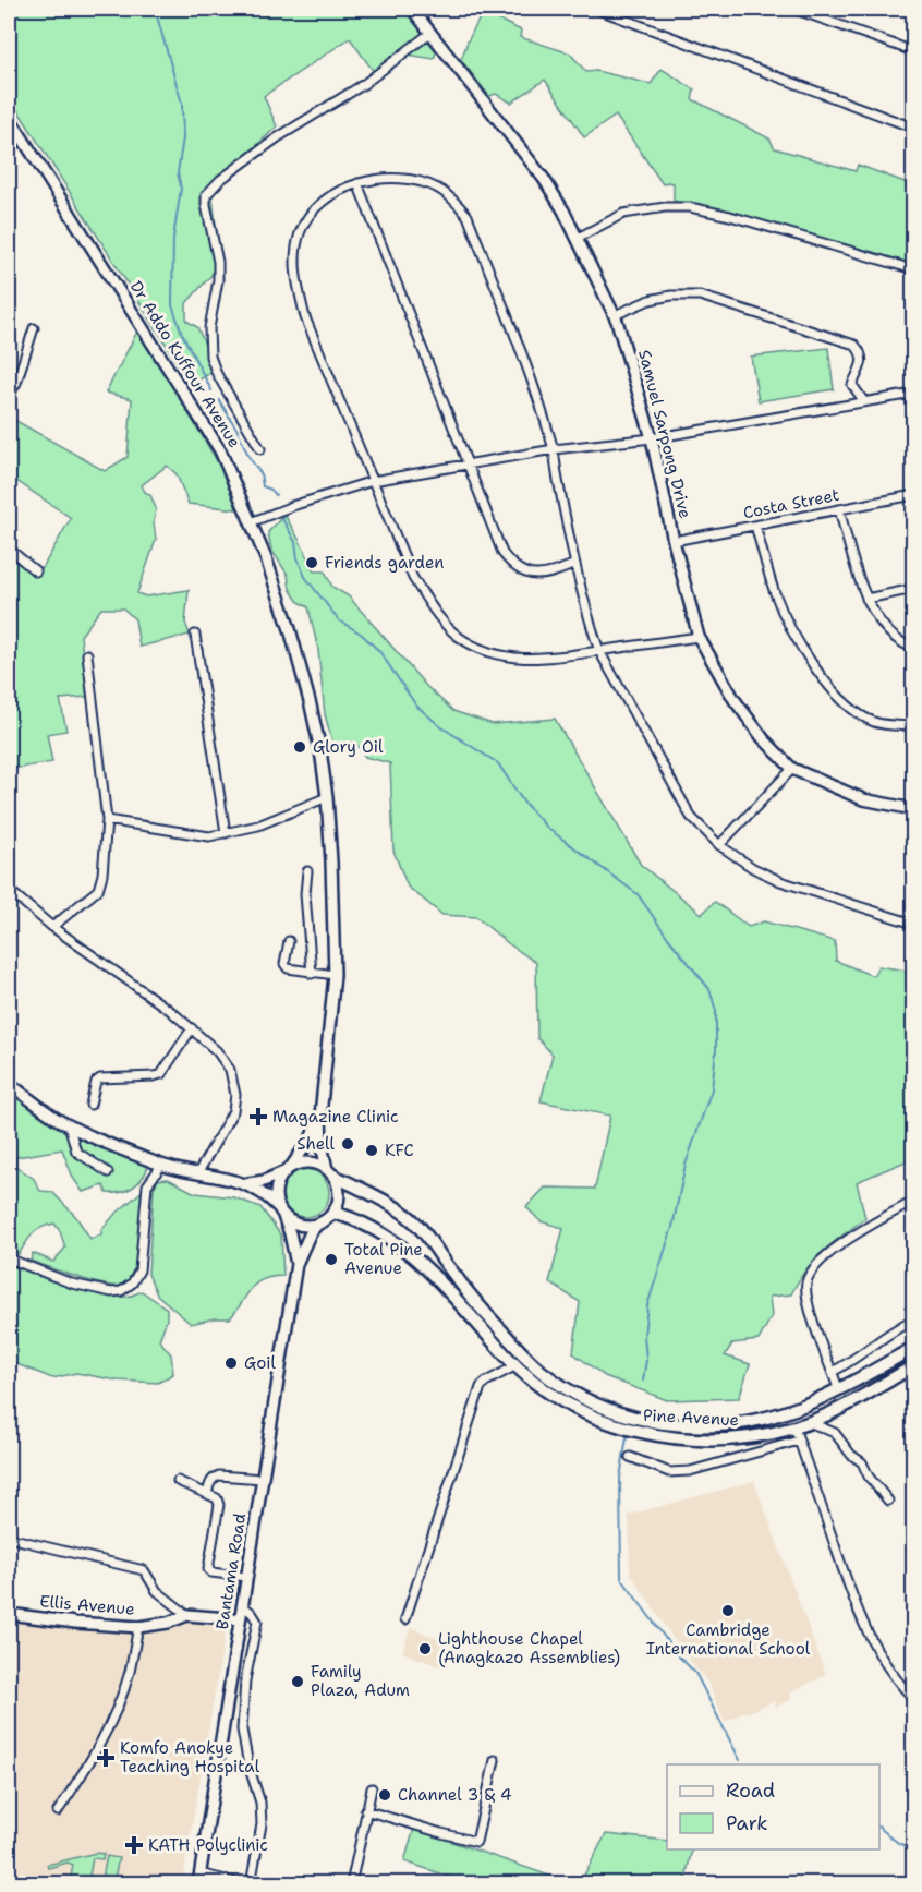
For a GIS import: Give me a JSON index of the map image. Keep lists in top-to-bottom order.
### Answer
{
  "streets": {
    "main road": [
      "Dr Addo Kuffour Avenue",
      "Samuel Sarpong Drive",
      "Pine Avenue",
      "Bantama Road",
      "Ellis Avenue"
    ],
    "street": ["Costa Street"]
  },
  "crossings": [
    ["Samuel Sarpong Drive", "Costa Street"],
    ["Bantama Road", "Ellis Avenue"]
  ],
  "places": {
    "other": [
      "Friends garden",
      "Glory Oil",
      "Shell",
      "KFC",
      "Total Pine Avenue",
      "Goil",
      "Cambridge International School",
      "Lighthouse Chapel (Anagkazo Assemblies)",
      "Family Plaza, Adum",
      "Channel 3 & 4"
    ],
    "health": ["Magazine Clinic", "Komfo Anokye Teaching Hospital", "KATH Polyclinic"]
  },
  "legend": ["Road", "Park"]
}
